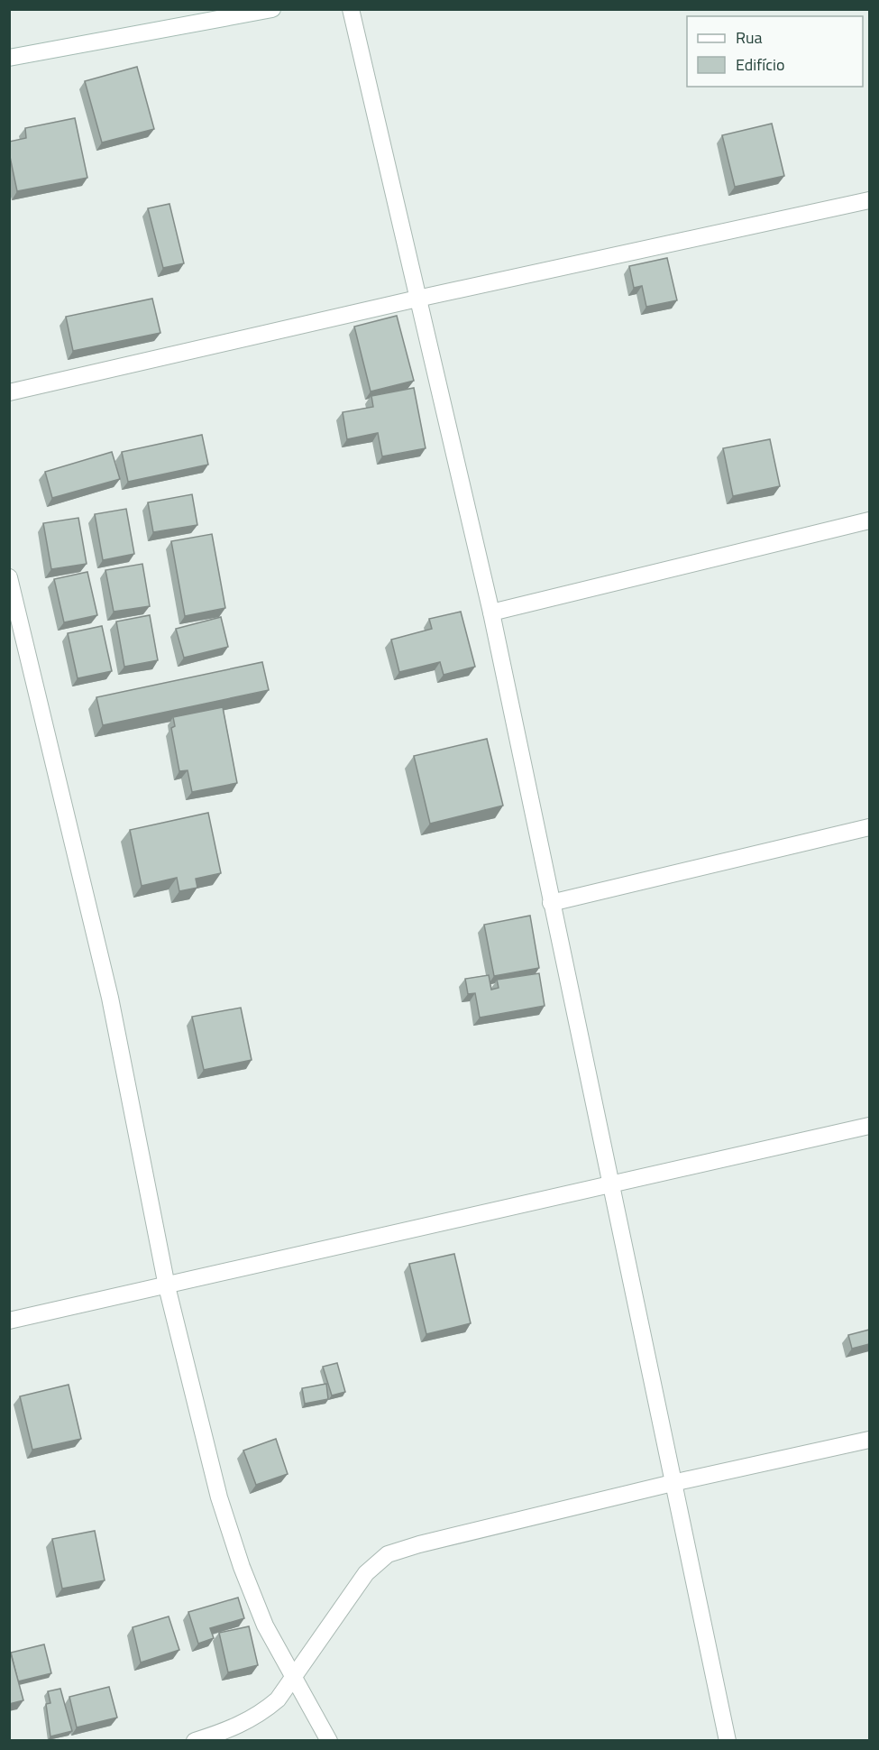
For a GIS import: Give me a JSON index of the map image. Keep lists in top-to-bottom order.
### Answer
{
  "legend": ["Rua", "Edifício"]
}
